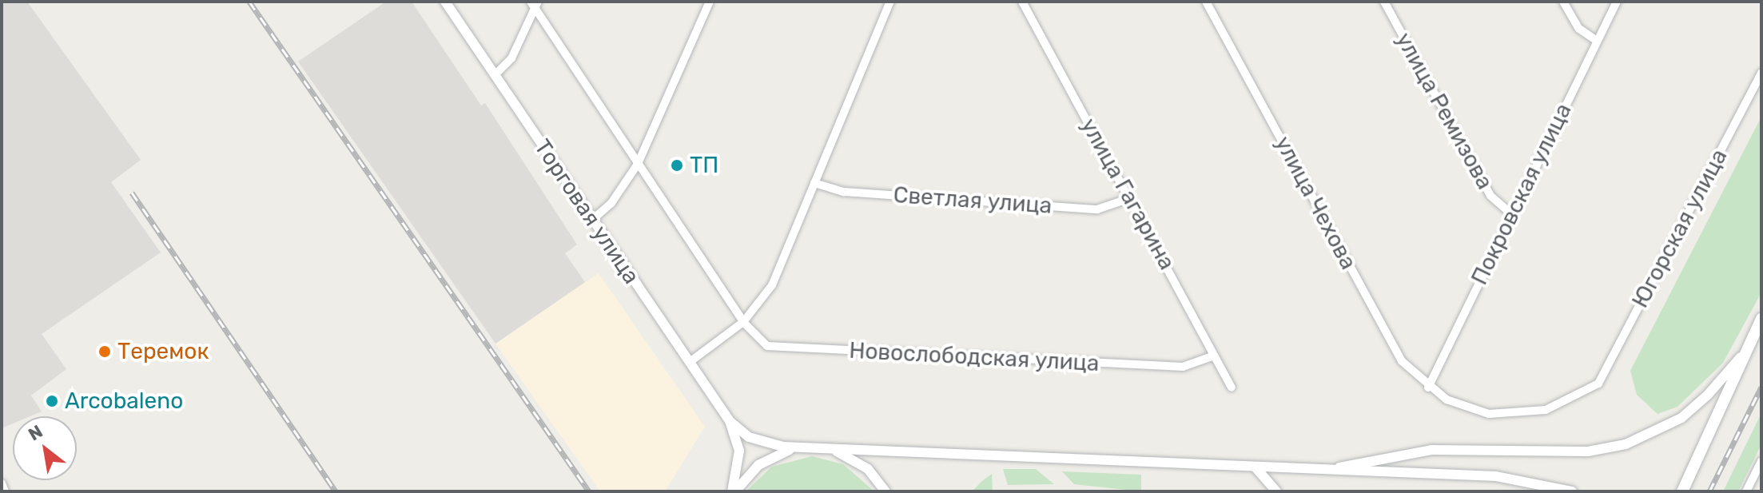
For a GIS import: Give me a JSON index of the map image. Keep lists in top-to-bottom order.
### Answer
{
  "streets": {
    "street": [
      "улица Ремизова",
      "улица Гагарина",
      "Покровская улица",
      "Светлая улица",
      "улица Чехова",
      "Торговая улица",
      "Югорская улица",
      "Новослободская улица"
    ]
  },
  "crossings": [
    ["улица Ремизова", "Покровская улица"],
    ["улица Гагарина", "Светлая улица"],
    ["улица Гагарина", "Новослободская улица"],
    ["Покровская улица", "улица Чехова"],
    ["улица Чехова", "Югорская улица"]
  ],
  "places": ["ТП", "Теремок", "Arcobaleno"],
  "north": "top left"
}
